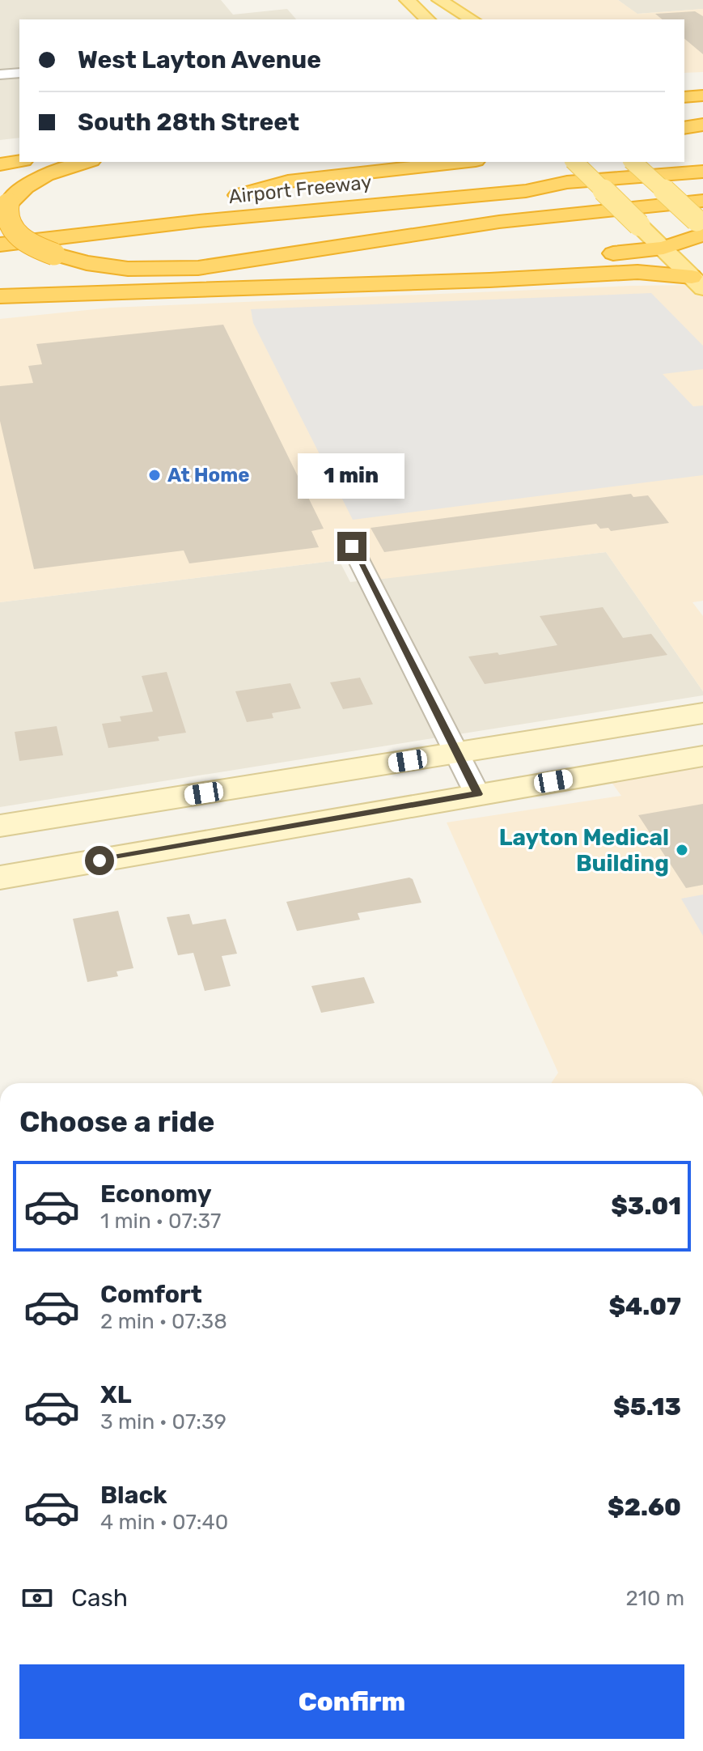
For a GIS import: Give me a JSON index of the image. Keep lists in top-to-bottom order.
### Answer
{
  "streets": {
    "highway": ["Airport Freeway"]
  },
  "places": ["At Home", "Layton Medical Building"],
  "page": {
    "banner": ["West Layton Avenue", "South 28th Street"],
    "bubble": "1 min",
    "heading": "Choose a ride",
    "list": [
      {
        "name": "Economy",
        "note": "1 min · 07:37",
        "value": "$3.01"
      },
      {
        "name": "Comfort",
        "note": "2 min · 07:38",
        "value": "$4.07"
      },
      {
        "name": "XL",
        "note": "3 min · 07:39",
        "value": "$5.13"
      },
      {
        "name": "Black",
        "note": "4 min · 07:40",
        "value": "$2.60"
      }
    ],
    "pay": ["Cash", "210 m"],
    "buttons": "Confirm"
  }
}
